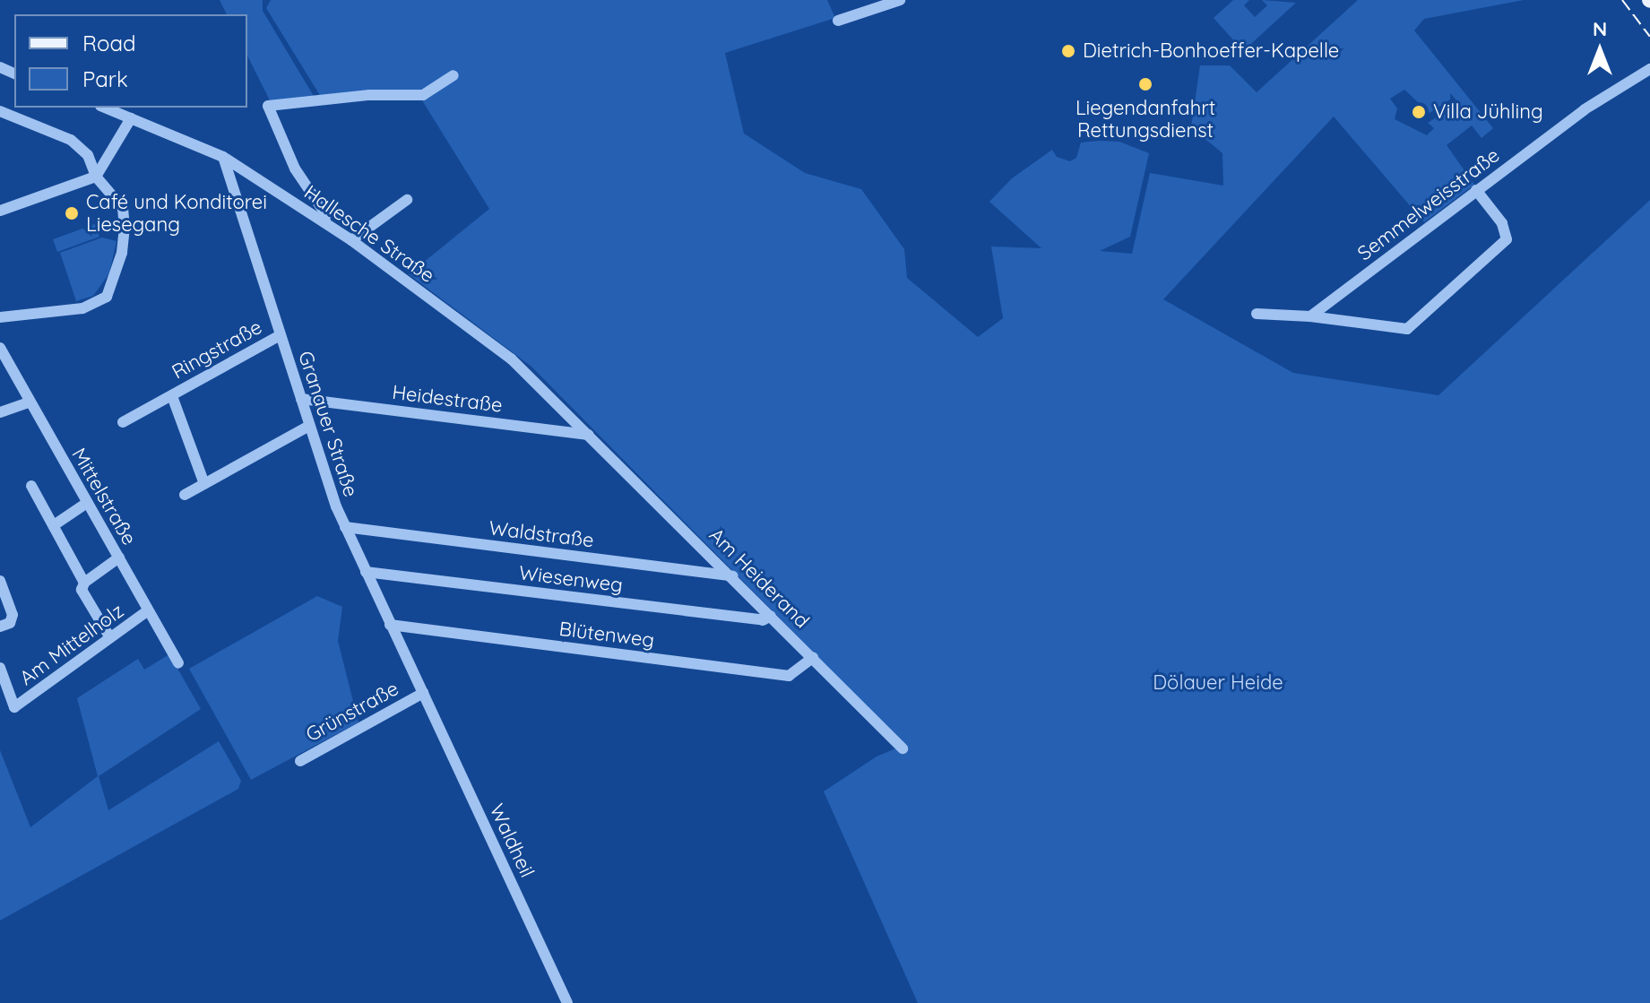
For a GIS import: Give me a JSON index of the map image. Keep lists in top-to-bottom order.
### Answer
{
  "streets": {
    "street": [
      "Semmelweisstraße",
      "Hallesche Straße",
      "Ringstraße",
      "Heidestraße",
      "Granauer Straße",
      "Mittelstraße",
      "Waldstraße",
      "Am Heiderand",
      "Wiesenweg",
      "Blütenweg",
      "Am Mittelholz",
      "Grünstraße",
      "Waldheil"
    ]
  },
  "crossings": [
    ["Hallesche Straße", "Heidestraße"],
    ["Hallesche Straße", "Granauer Straße"],
    ["Hallesche Straße", "Am Heiderand"],
    ["Ringstraße", "Granauer Straße"],
    ["Heidestraße", "Granauer Straße"],
    ["Heidestraße", "Am Heiderand"],
    ["Granauer Straße", "Waldstraße"],
    ["Granauer Straße", "Wiesenweg"],
    ["Granauer Straße", "Blütenweg"],
    ["Granauer Straße", "Grünstraße"],
    ["Granauer Straße", "Waldheil"],
    ["Mittelstraße", "Am Mittelholz"],
    ["Waldstraße", "Am Heiderand"],
    ["Am Heiderand", "Wiesenweg"],
    ["Am Heiderand", "Blütenweg"],
    ["Grünstraße", "Waldheil"]
  ],
  "parks": ["Dölauer Heide"],
  "places": [
    "Dietrich-Bonhoeffer-Kapelle",
    "Liegendanfahrt Rettungsdienst",
    "Villa Jühling",
    "Café und Konditorei Liesegang"
  ],
  "legend": ["Road", "Park"],
  "north": "top"
}
